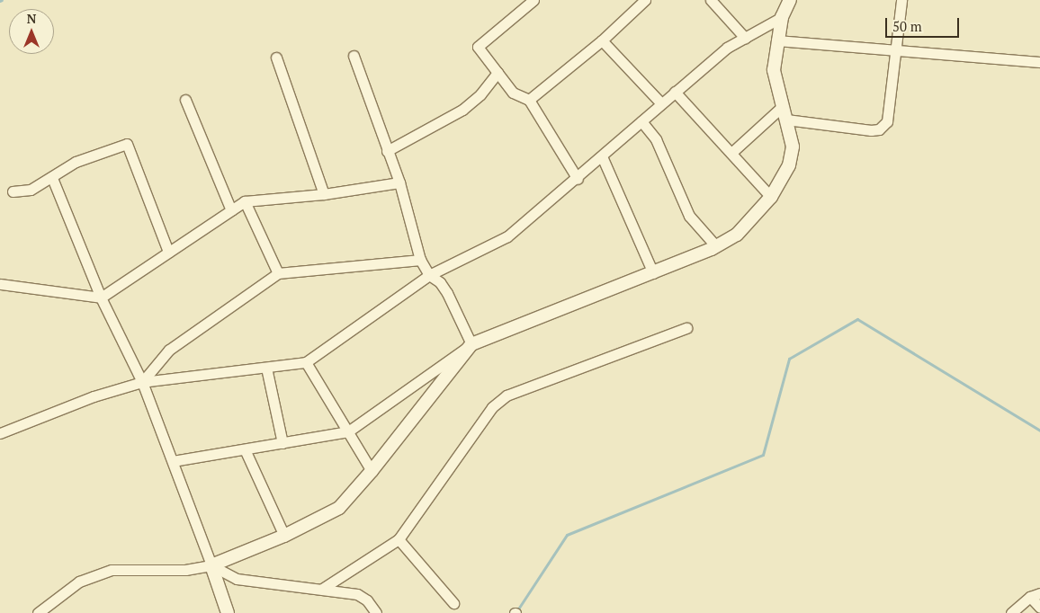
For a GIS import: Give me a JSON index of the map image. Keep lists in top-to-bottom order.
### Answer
{
  "scale_bar": "50 m",
  "north": "top"
}
